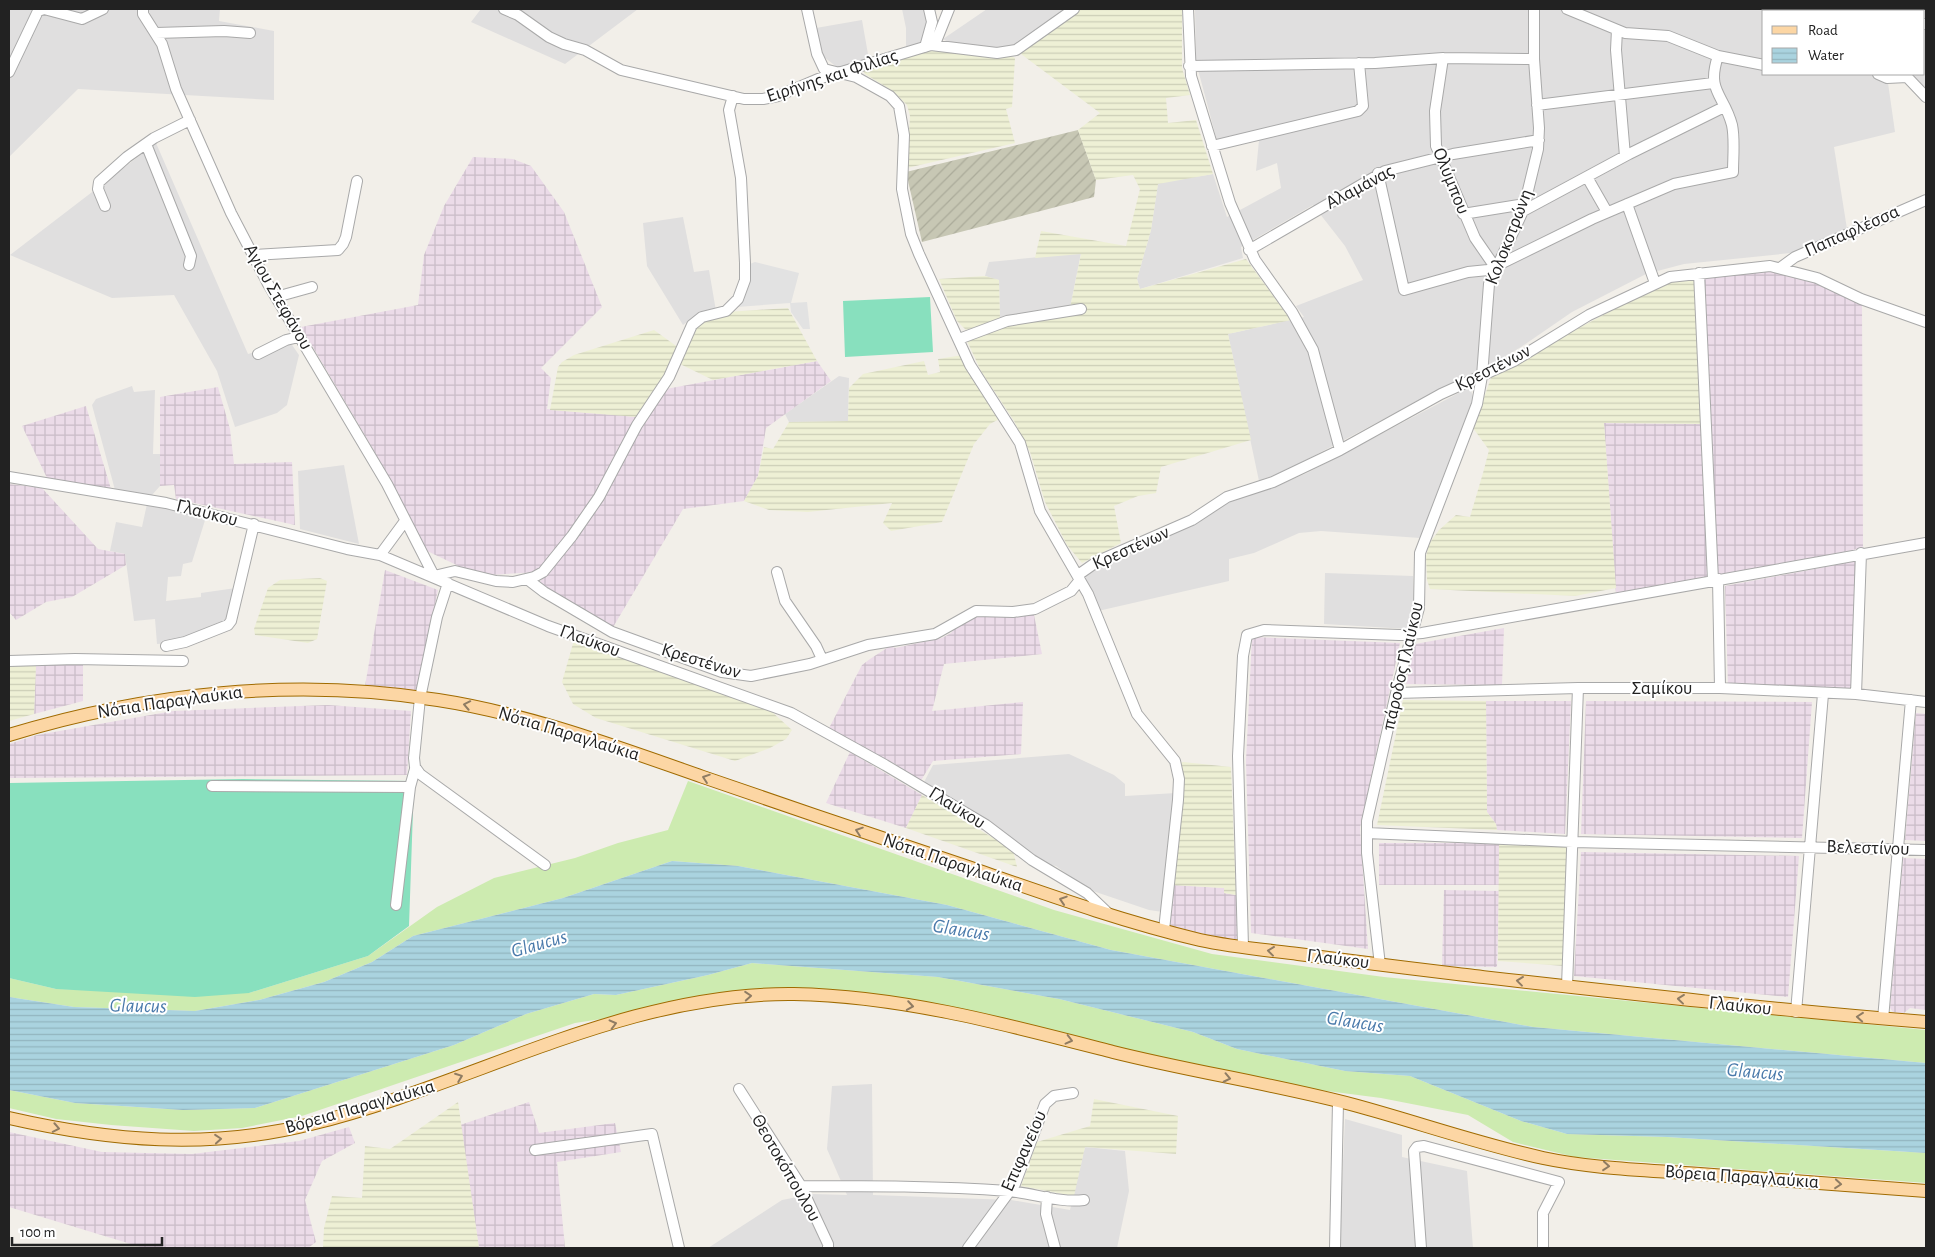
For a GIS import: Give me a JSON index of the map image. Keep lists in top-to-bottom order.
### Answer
{
  "streets": {
    "main road": ["Γλαύκου", "Νότια Παραγλαύκια", "Βόρεια Παραγλαύκια"],
    "street": [
      "Ειρήνης και Φιλίας",
      "Ολύμπου",
      "Αλαμάνας",
      "Παπαφλέσσα",
      "Κολοκοτρώνη",
      "Αγίου Στεφάνου",
      "Κρεστένων",
      "πάροδος Γλαύκου",
      "Σαμίκου",
      "Βελεστίνου",
      "Επιφανείου",
      "Θεοτοκόπουλου"
    ]
  },
  "crossings": [
    ["Ολύμπου", "Αλαμάνας"],
    ["Ολύμπου", "Κολοκοτρώνη"],
    ["Αλαμάνας", "Κολοκοτρώνη"],
    ["Παπαφλέσσα", "Κρεστένων"],
    ["Κολοκοτρώνη", "Κρεστένων"],
    ["Κολοκοτρώνη", "πάροδος Γλαύκου"],
    ["Αγίου Στεφάνου", "Γλαύκου"],
    ["Κρεστένων", "πάροδος Γλαύκου"],
    ["Γλαύκου", "πάροδος Γλαύκου"],
    ["Γλαύκου", "Νότια Παραγλαύκια"],
    ["πάροδος Γλαύκου", "Σαμίκου"],
    ["πάροδος Γλαύκου", "Βελεστίνου"]
  ],
  "one_way": ["Νότια Παραγλαύκια", "Βόρεια Παραγλαύκια"],
  "water": ["Glaucus"],
  "legend": ["Road", "Water"],
  "scale_bar": "100 m"
}
